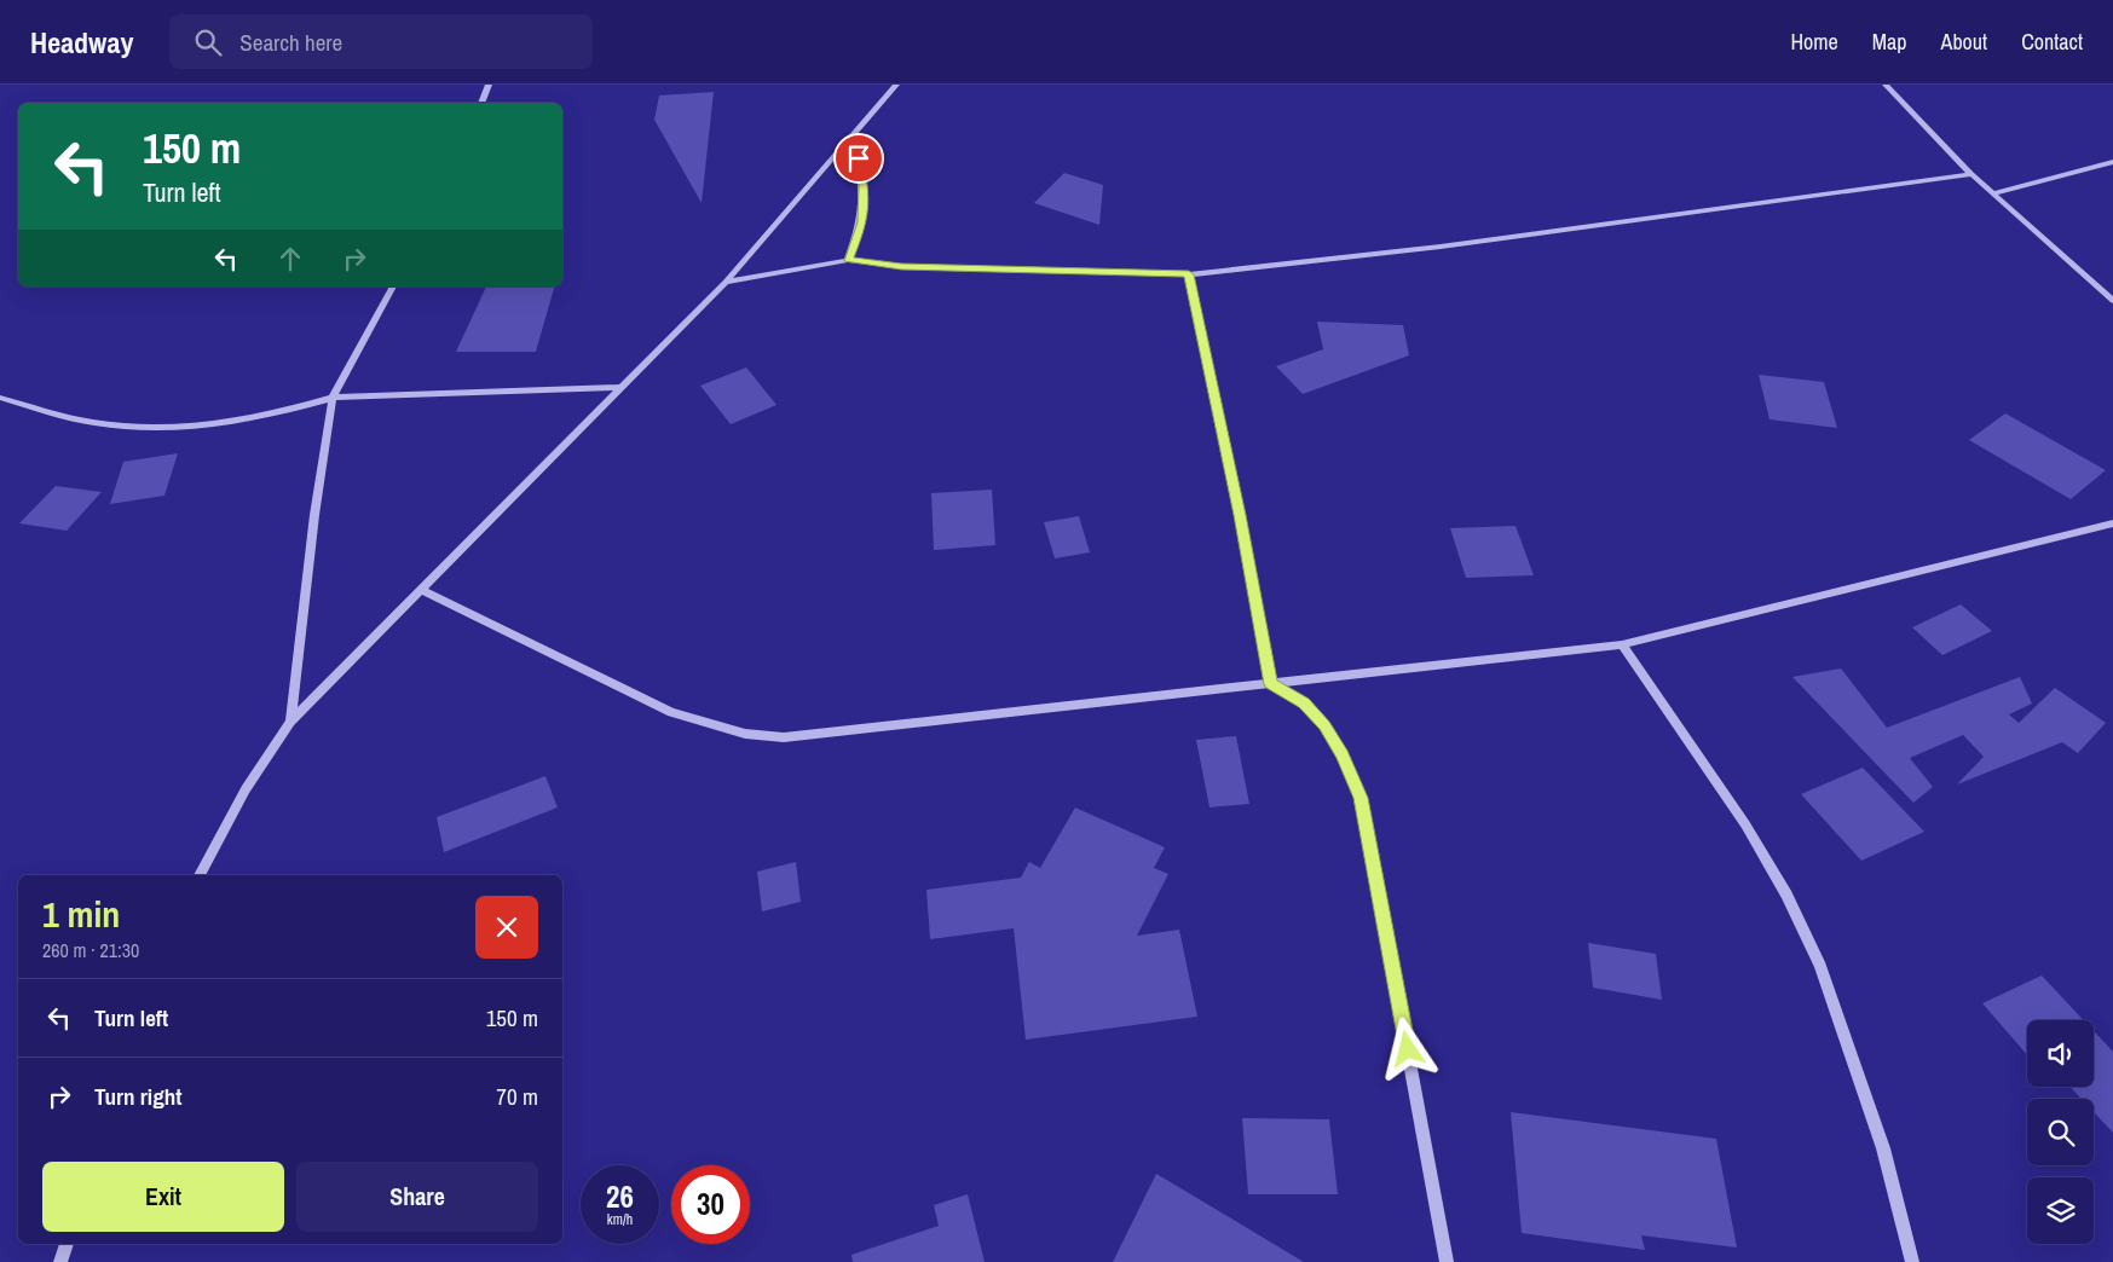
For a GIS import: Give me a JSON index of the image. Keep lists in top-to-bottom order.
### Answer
{
  "page": {
    "header": "Headway",
    "search": "Search here",
    "nav": [
      "Home",
      "Map",
      "About",
      "Contact"
    ],
    "turn": ["150 m", "Turn left"],
    "heading": ["1 min", "260 m · 21:30"],
    "list": [
      {
        "name": "Turn left",
        "value": "150 m"
      },
      {
        "name": "Turn right",
        "value": "70 m"
      }
    ],
    "buttons": ["Exit", "Share"],
    "speed": "26 km/h",
    "limit": "30"
  }
}
